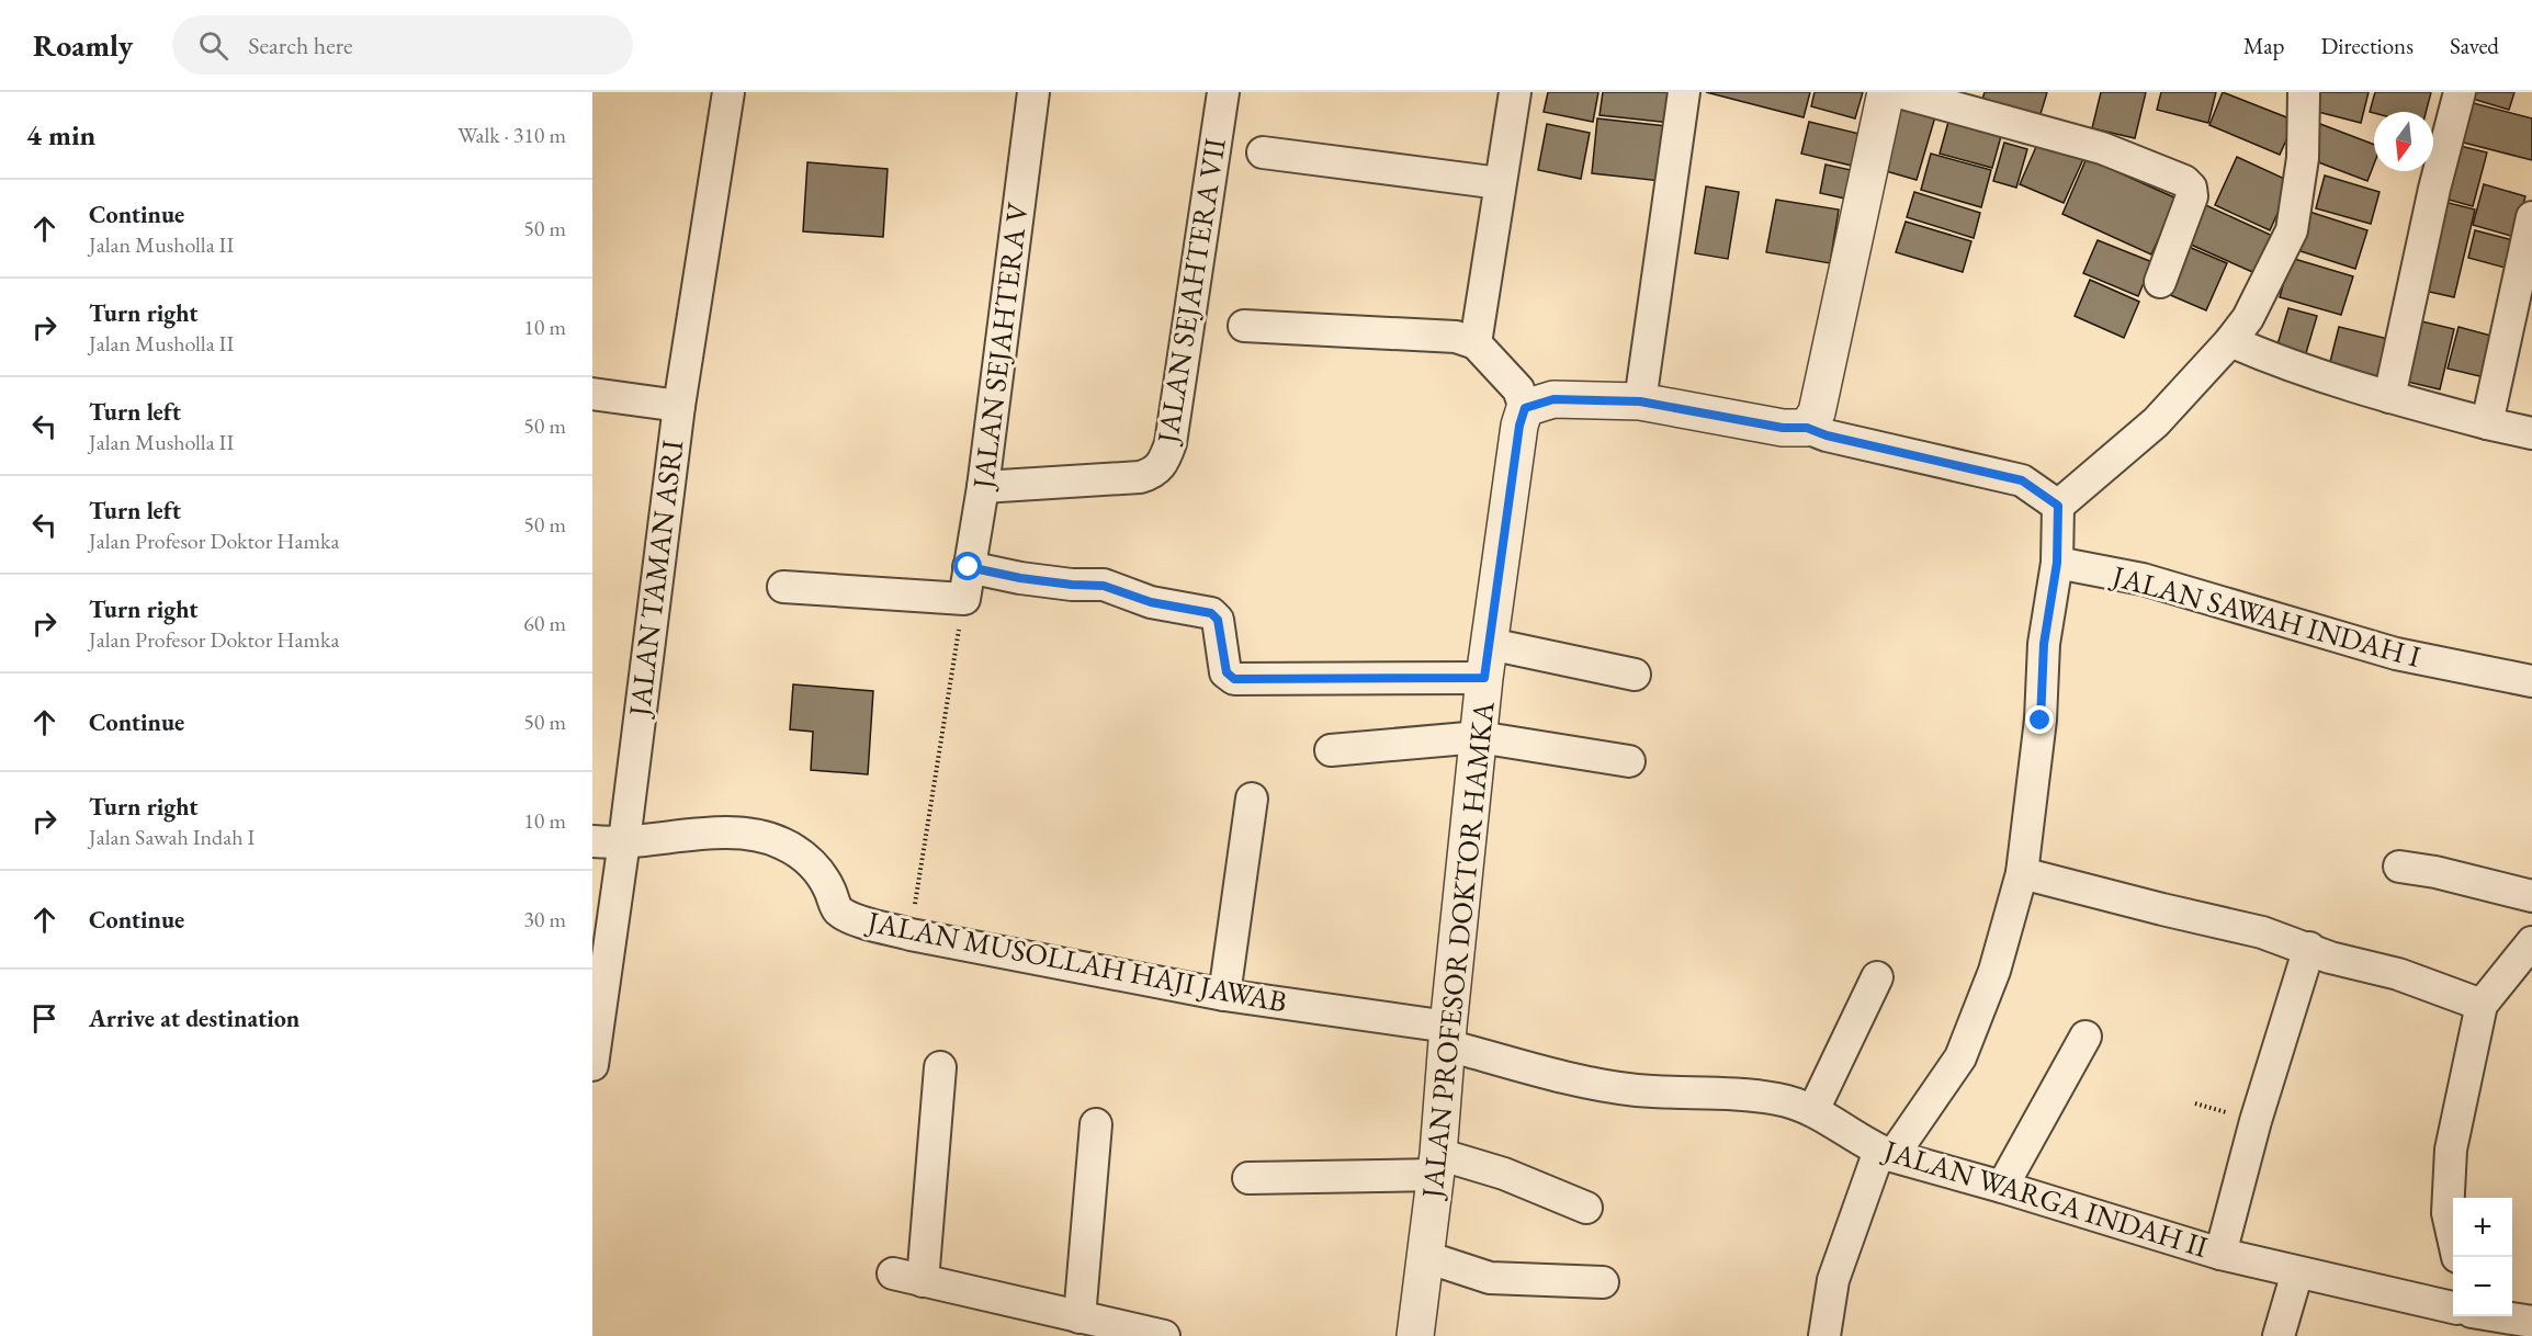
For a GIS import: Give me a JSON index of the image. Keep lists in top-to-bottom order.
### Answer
{
  "streets": {
    "street": [
      "JALAN SEJAHTERA VII",
      "JALAN SEJAHTERA V",
      "JALAN TAMAN ASRI",
      "JALAN SAWAH INDAH I",
      "JALAN PROFESOR DOKTOR HAMKA",
      "JALAN MUSOLLAH HAJI JAWAB",
      "JALAN WARGA INDAH II"
    ]
  },
  "crossings": [
    ["JALAN SEJAHTERA VII", "JALAN SEJAHTERA V"],
    ["JALAN TAMAN ASRI", "JALAN MUSOLLAH HAJI JAWAB"],
    ["JALAN PROFESOR DOKTOR HAMKA", "JALAN MUSOLLAH HAJI JAWAB"],
    ["JALAN PROFESOR DOKTOR HAMKA", "JALAN WARGA INDAH II"],
    ["JALAN MUSOLLAH HAJI JAWAB", "JALAN WARGA INDAH II"]
  ],
  "north": "bottom",
  "page": {
    "header": "Roamly",
    "search": "Search here",
    "nav": ["Map", "Directions", "Saved"],
    "heading": ["4 min", "Walk · 310 m"],
    "list": [
      ["Continue", "Jalan Musholla II", "50 m"],
      ["Turn right", "Jalan Musholla II", "10 m"],
      ["Turn left", "Jalan Musholla II", "50 m"],
      ["Turn left", "Jalan Profesor Doktor Hamka", "50 m"],
      ["Turn right", "Jalan Profesor Doktor Hamka", "60 m"],
      ["Continue", "50 m"],
      ["Turn right", "Jalan Sawah Indah I", "10 m"],
      ["Continue", "30 m"],
      "Arrive at destination"
    ],
    "map_buttons": ["+", "−"]
  }
}
